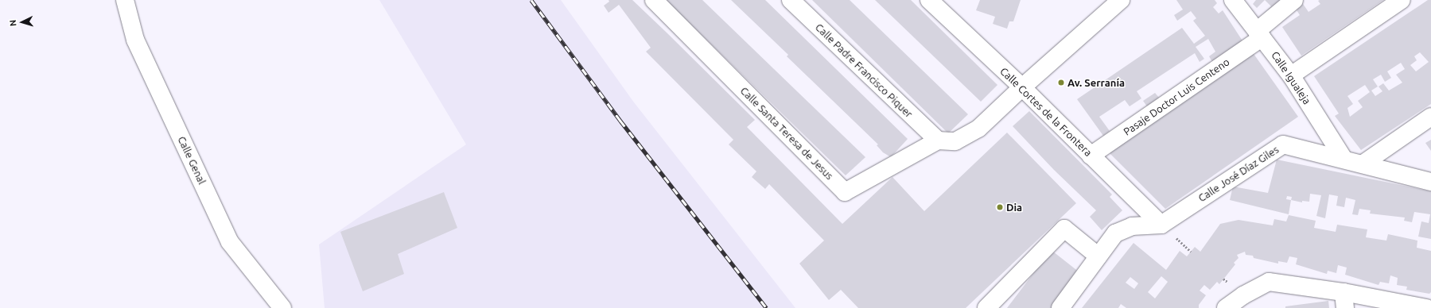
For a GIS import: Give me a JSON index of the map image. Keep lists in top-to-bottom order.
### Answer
{
  "streets": {
    "street": [
      "Calle Padre Francisco Piquer",
      "Calle Igualeja",
      "Pasaje Doctor Luis Centeno",
      "Calle Cortes de la Frontera",
      "Calle Santa Teresa de Jesus",
      "Calle Genal",
      "Calle José Díaz Giles"
    ]
  },
  "crossings": [
    ["Calle Padre Francisco Piquer", "Calle Santa Teresa de Jesus"],
    ["Calle Igualeja", "Pasaje Doctor Luis Centeno"],
    ["Calle Igualeja", "Calle José Díaz Giles"],
    ["Pasaje Doctor Luis Centeno", "Calle Cortes de la Frontera"],
    ["Calle Cortes de la Frontera", "Calle José Díaz Giles"]
  ],
  "places": ["Av. Serranía", "Dia"],
  "north": "left"
}
